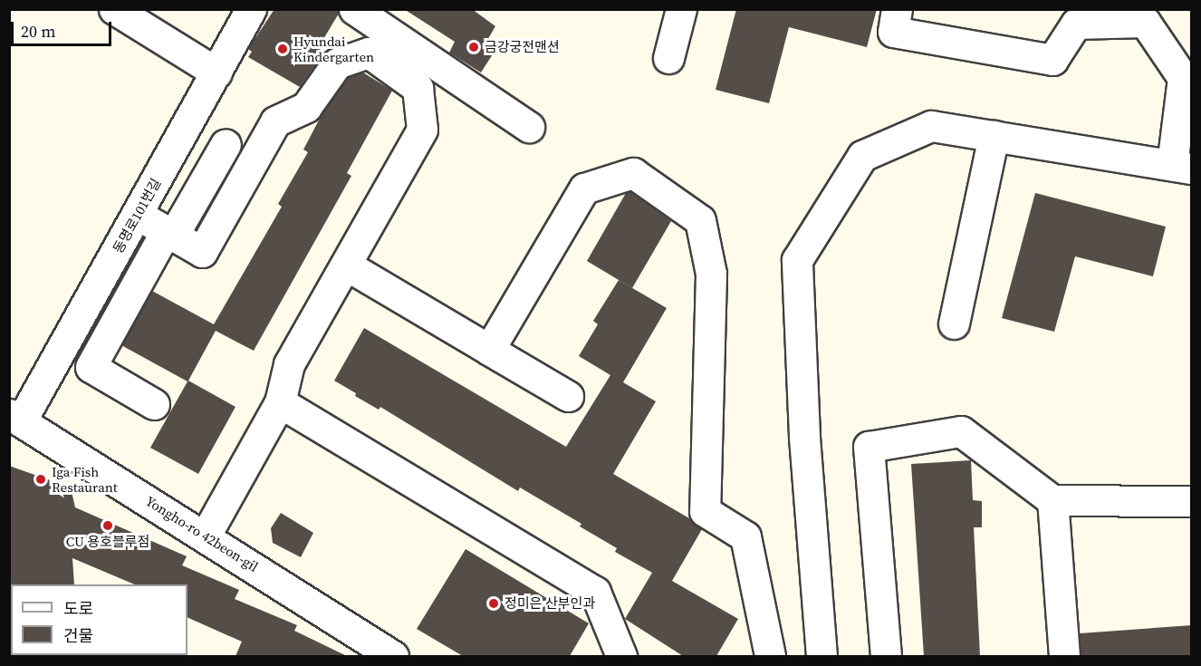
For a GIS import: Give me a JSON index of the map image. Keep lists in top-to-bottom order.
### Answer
{
  "streets": {
    "street": ["동명로101번길", "Yongho-ro 42beon-gil"]
  },
  "crossings": [
    ["동명로101번길", "Yongho-ro 42beon-gil"]
  ],
  "places": [
    "금강궁전맨션",
    "Hyundai Kindergarten",
    "Iga Fish Restaurant",
    "CU 용호블루점",
    "정미은 산부인과"
  ],
  "legend": ["도로", "건물"],
  "scale_bar": "20 m"
}
